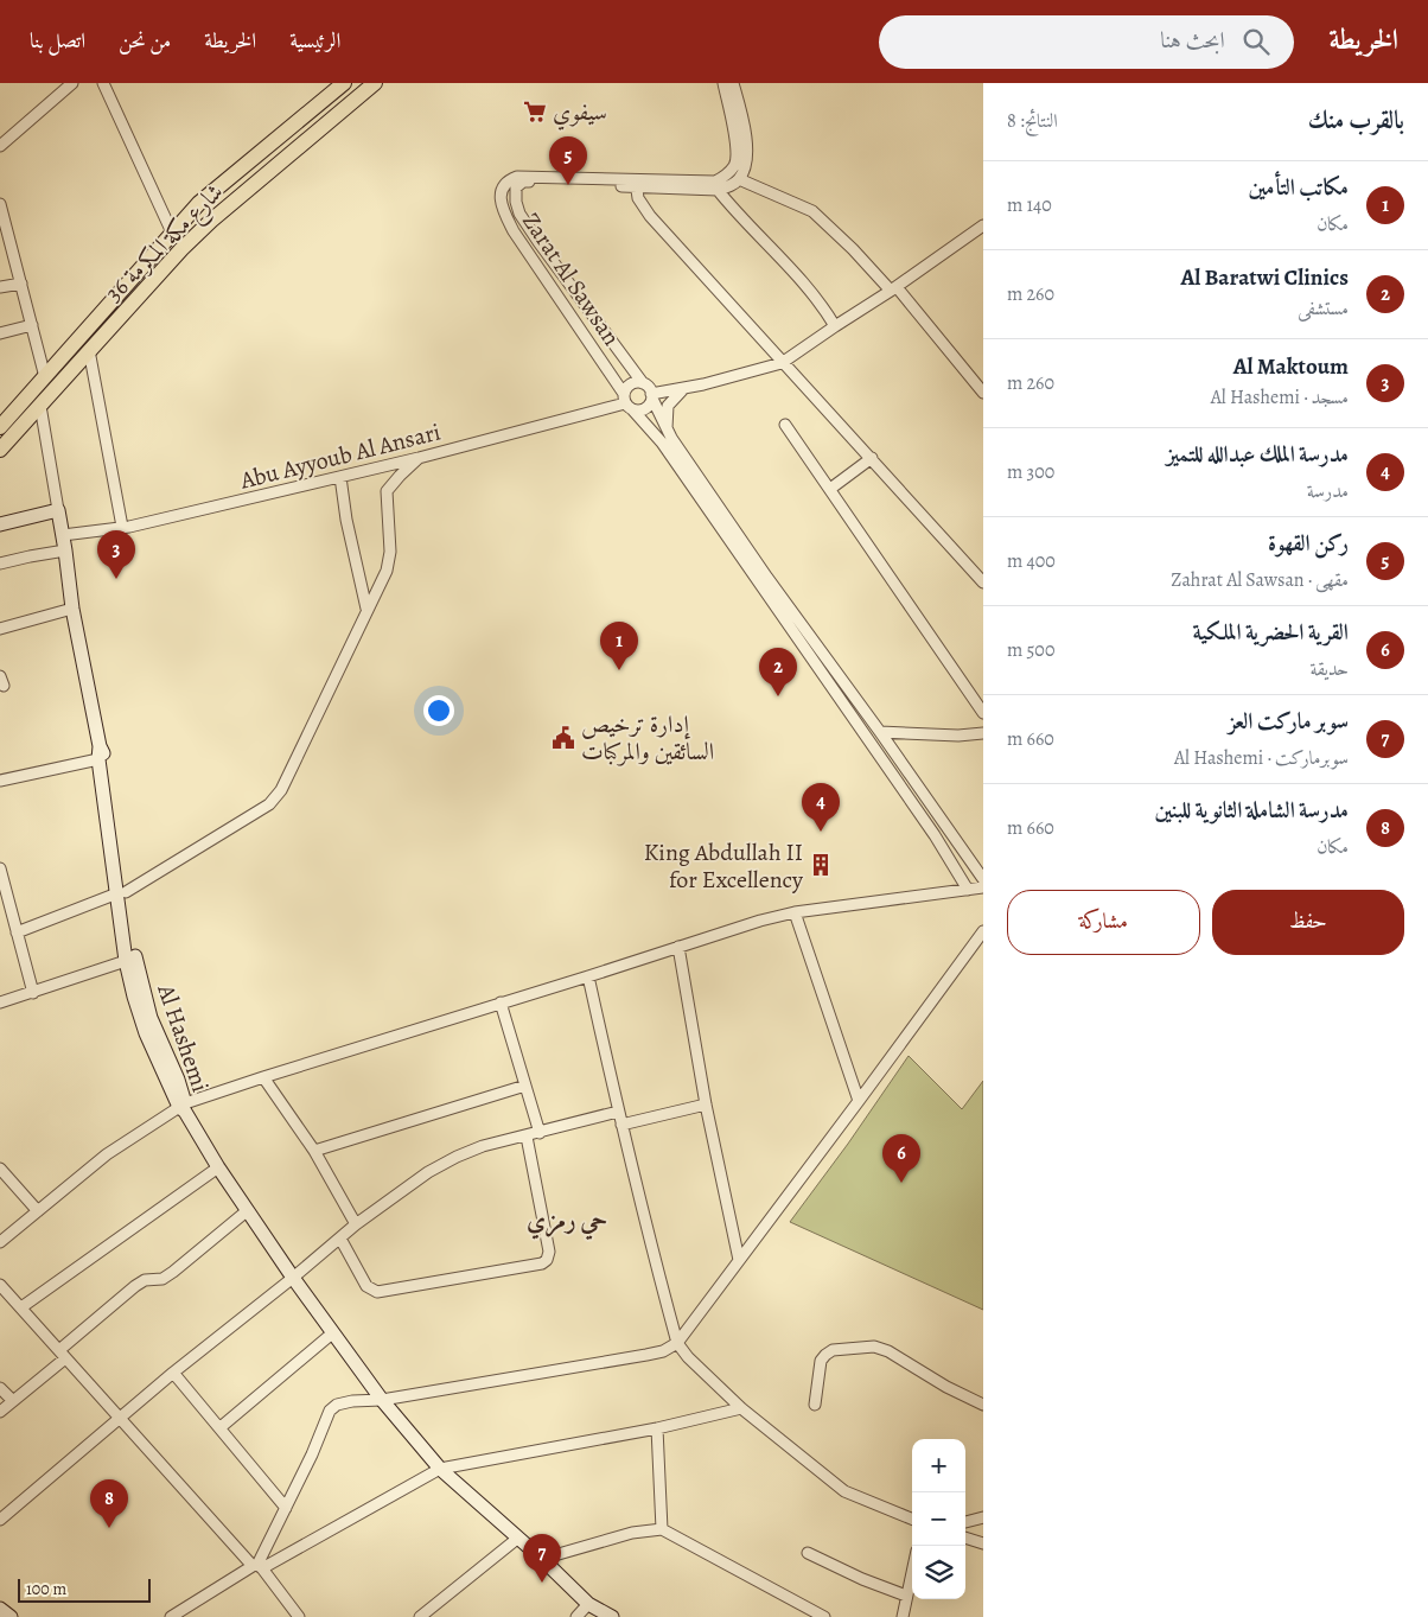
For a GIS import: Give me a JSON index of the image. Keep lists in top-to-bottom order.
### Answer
{
  "streets": {
    "main road": ["شارع مكة المكرمة 36"],
    "street": ["Zarat Al Sawsan", "Abu Ayyoub Al Ansari", "Al Hashemi"]
  },
  "crossings": [
    ["Zarat Al Sawsan", "Abu Ayyoub Al Ansari"],
    ["Abu Ayyoub Al Ansari", "Al Hashemi"]
  ],
  "districts": ["حي رمزي"],
  "places": {
    "supermarket": ["سيفوي"],
    "public building": ["إدارة ترخيص السائقين والمركبات"],
    "building": ["King Abdullah II for Excellency"]
  },
  "scale_bar": "100 m",
  "page": {
    "header": "الخريطة",
    "search": "ابحث هنا",
    "nav": [
      "الرئيسية",
      "الخريطة",
      "من نحن",
      "اتصل بنا"
    ],
    "heading": ["بالقرب منك", "النتائج: 8"],
    "pins": [
      "5",
      "3",
      "1",
      "2",
      "4",
      "6",
      "8",
      "7"
    ],
    "list": [
      {
        "mark": "1",
        "name": "مكاتب التأمين",
        "note": "مكان",
        "value": "140 m"
      },
      {
        "mark": "2",
        "name": "Al Baratwi Clinics",
        "note": "مستشفى",
        "value": "260 m"
      },
      {
        "mark": "3",
        "name": "Al Maktoum",
        "note": "مسجد · Al Hashemi",
        "value": "260 m"
      },
      {
        "mark": "4",
        "name": "مدرسة الملك عبدالله للتميز",
        "note": "مدرسة",
        "value": "300 m"
      },
      {
        "mark": "5",
        "name": "ركن القهوة",
        "note": "مقهى · Zahrat Al Sawsan",
        "value": "400 m"
      },
      {
        "mark": "6",
        "name": "القرية الحضرية الملكية",
        "note": "حديقة",
        "value": "500 m"
      },
      {
        "mark": "7",
        "name": "سوبر ماركت العز",
        "note": "سوبرماركت · Al Hashemi",
        "value": "660 m"
      },
      {
        "mark": "8",
        "name": "مدرسة الشاملة الثانوية للبنين",
        "note": "مكان",
        "value": "660 m"
      }
    ],
    "buttons": ["حفظ", "مشاركة"],
    "map_buttons": ["+", "−"],
    "scale": "100 m"
  }
}
